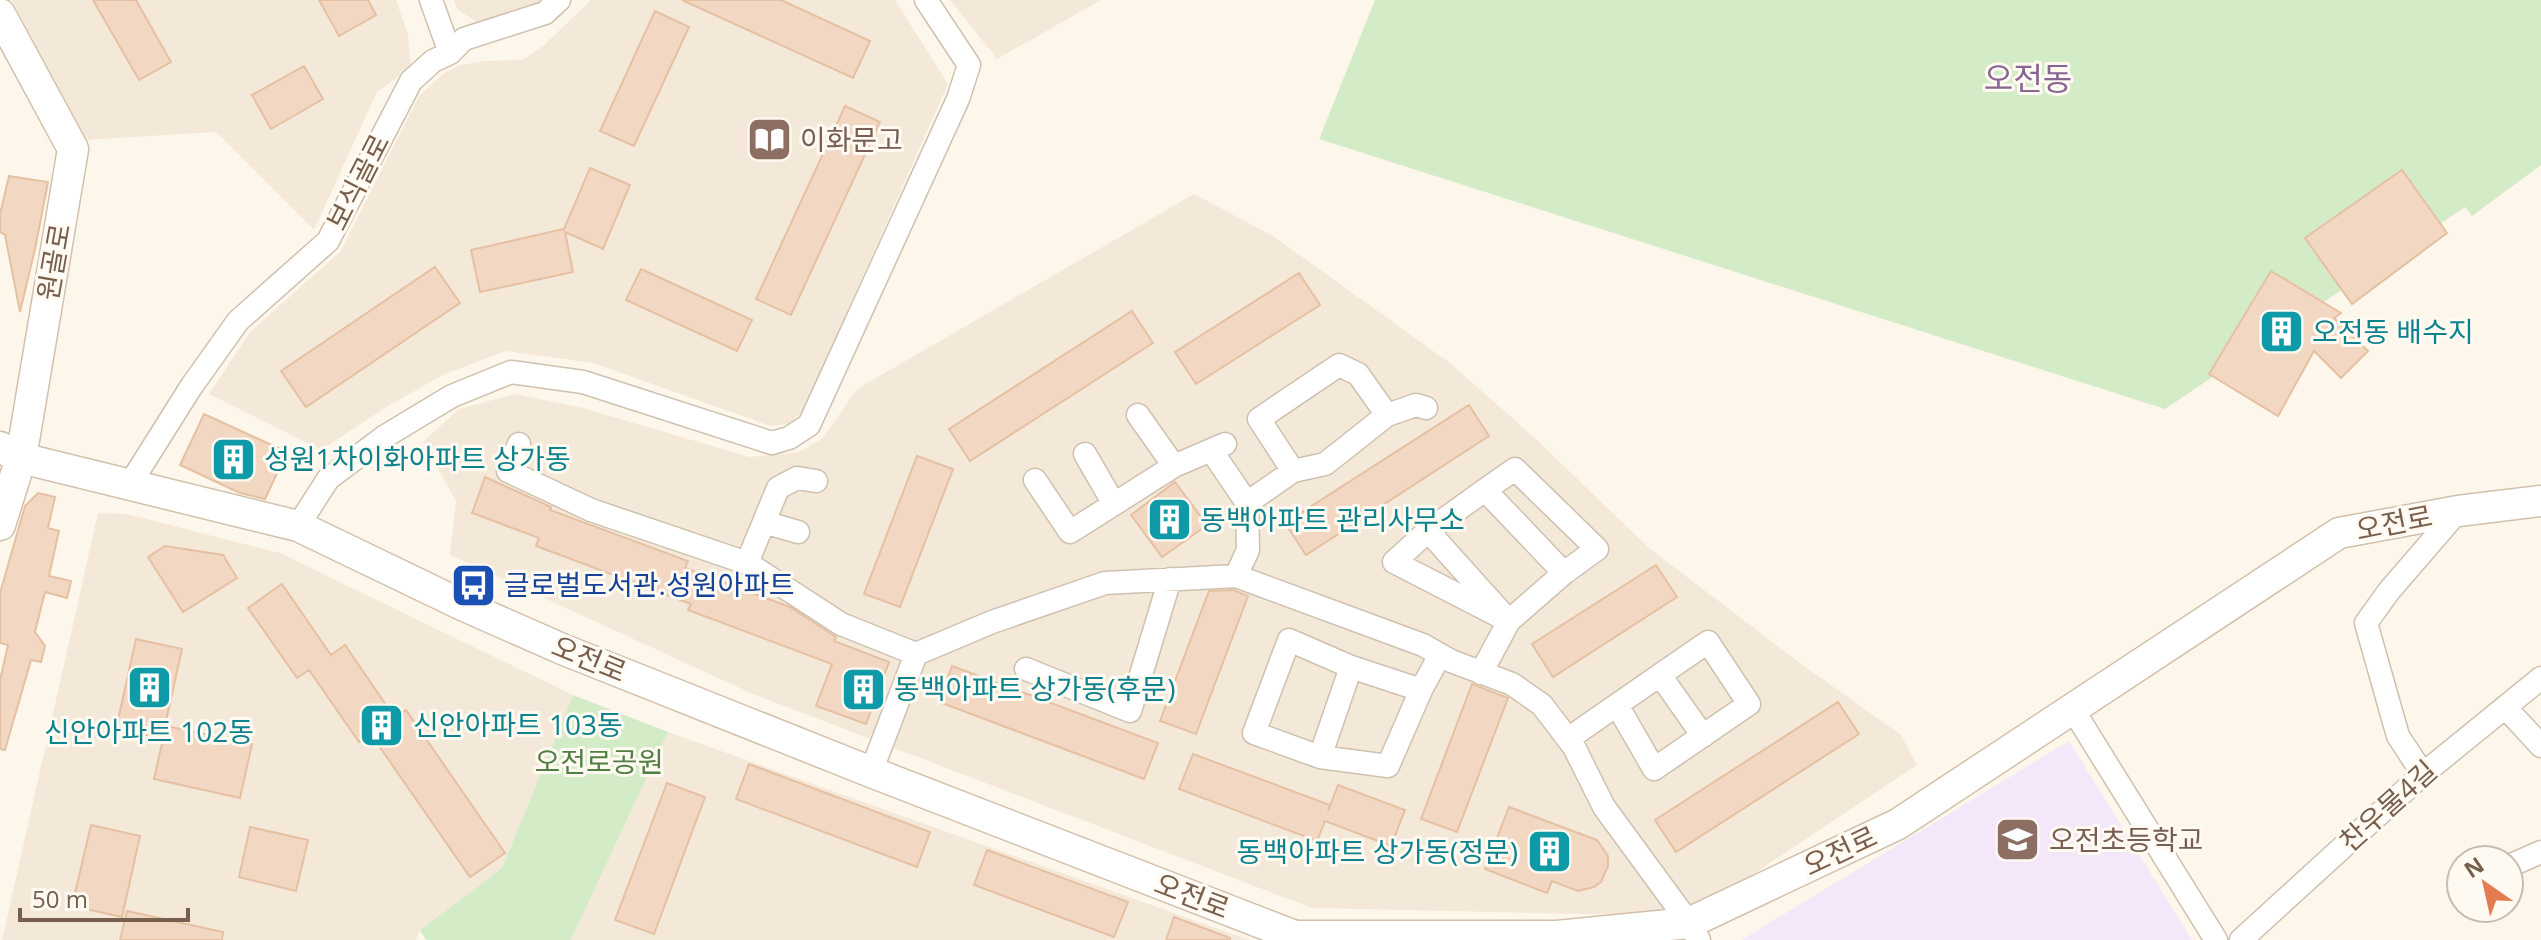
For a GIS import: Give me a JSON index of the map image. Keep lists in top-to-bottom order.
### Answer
{
  "streets": {
    "street": [
      "보식골로",
      "원골로",
      "오전로",
      "찬우물4길"
    ]
  },
  "crossings": [
    ["보식골로", "오전로"],
    ["원골로", "오전로"]
  ],
  "districts": ["오전동"],
  "parks": ["오전로공원"],
  "places": {
    "library": ["이화문고"],
    "building": [
      "오전동 배수지",
      "성원1차이화아파트 상가동",
      "동백아파트 관리사무소",
      "신안아파트 102동",
      "동백아파트 상가동(후문)",
      "신안아파트 103동",
      "동백아파트 상가동(정문)"
    ],
    "bus stop": ["글로벌도서관.성원아파트"],
    "school or university": ["오전초등학교"]
  },
  "scale_bar": "50 m",
  "north": "top left"
}
